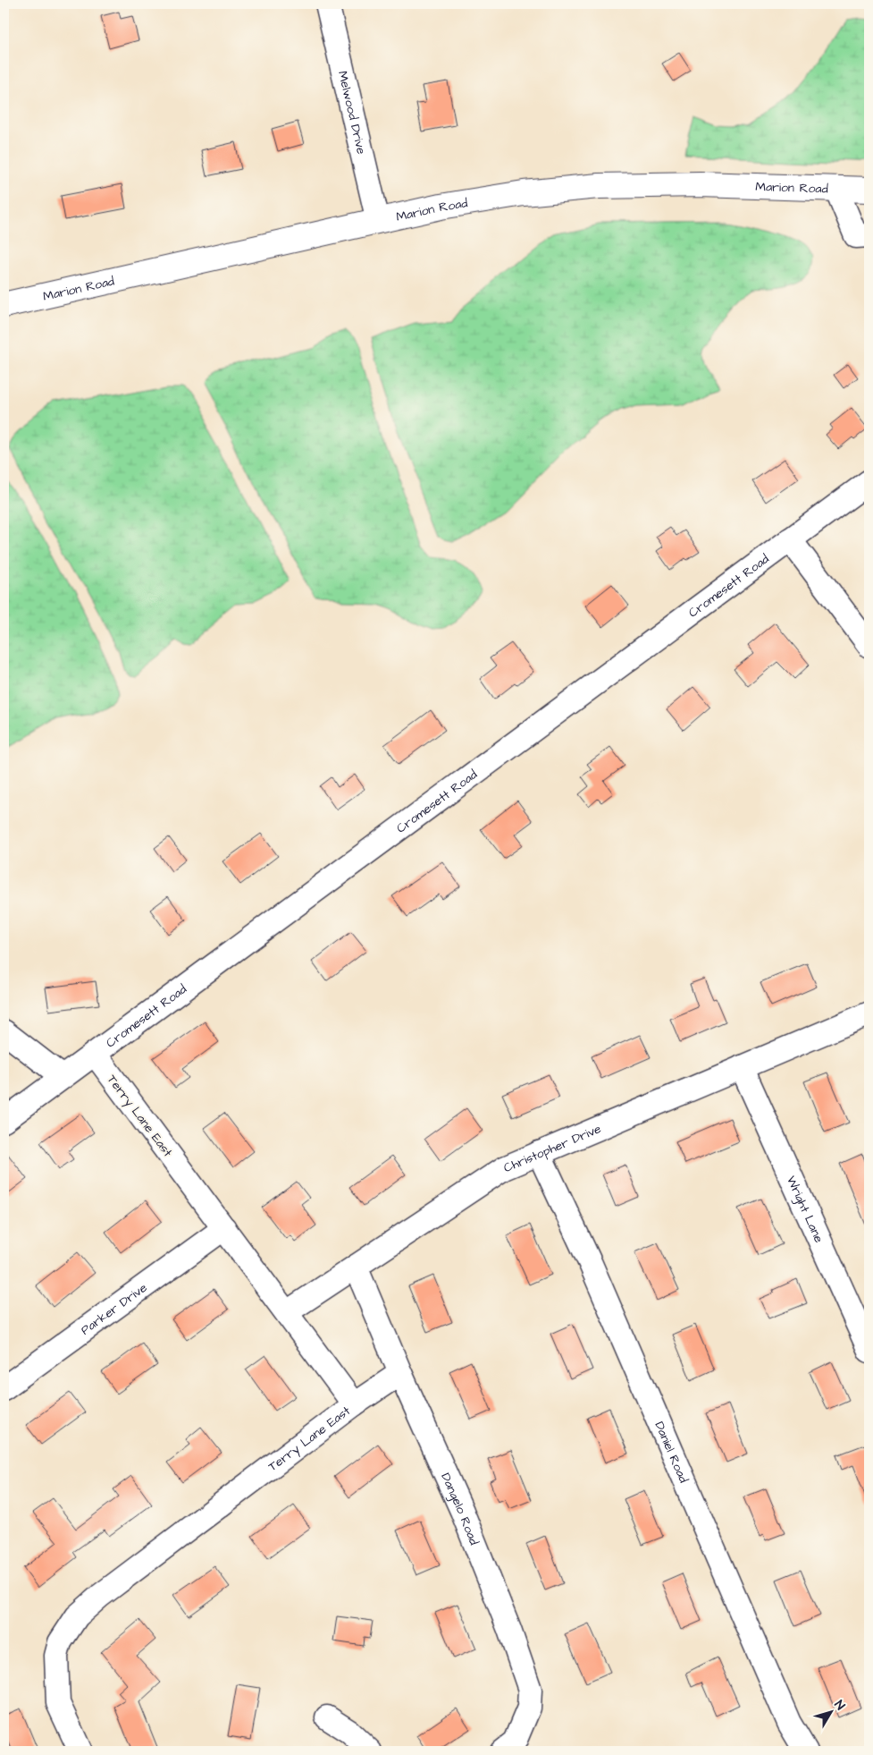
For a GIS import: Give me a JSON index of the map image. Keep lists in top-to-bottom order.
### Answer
{
  "streets": {
    "main road": ["Marion Road"],
    "street": [
      "Melwood Drive",
      "Cromesett Road",
      "Terry Lane East",
      "Christopher Drive",
      "Wright Lane",
      "Parker Drive",
      "Daniel Road",
      "Dangelo Road"
    ]
  },
  "crossings": [
    ["Melwood Drive", "Marion Road"],
    ["Cromesett Road", "Terry Lane East"],
    ["Terry Lane East", "Christopher Drive"],
    ["Terry Lane East", "Parker Drive"],
    ["Christopher Drive", "Wright Lane"],
    ["Christopher Drive", "Daniel Road"],
    ["Christopher Drive", "Dangelo Road"]
  ],
  "north": "top right"
}
